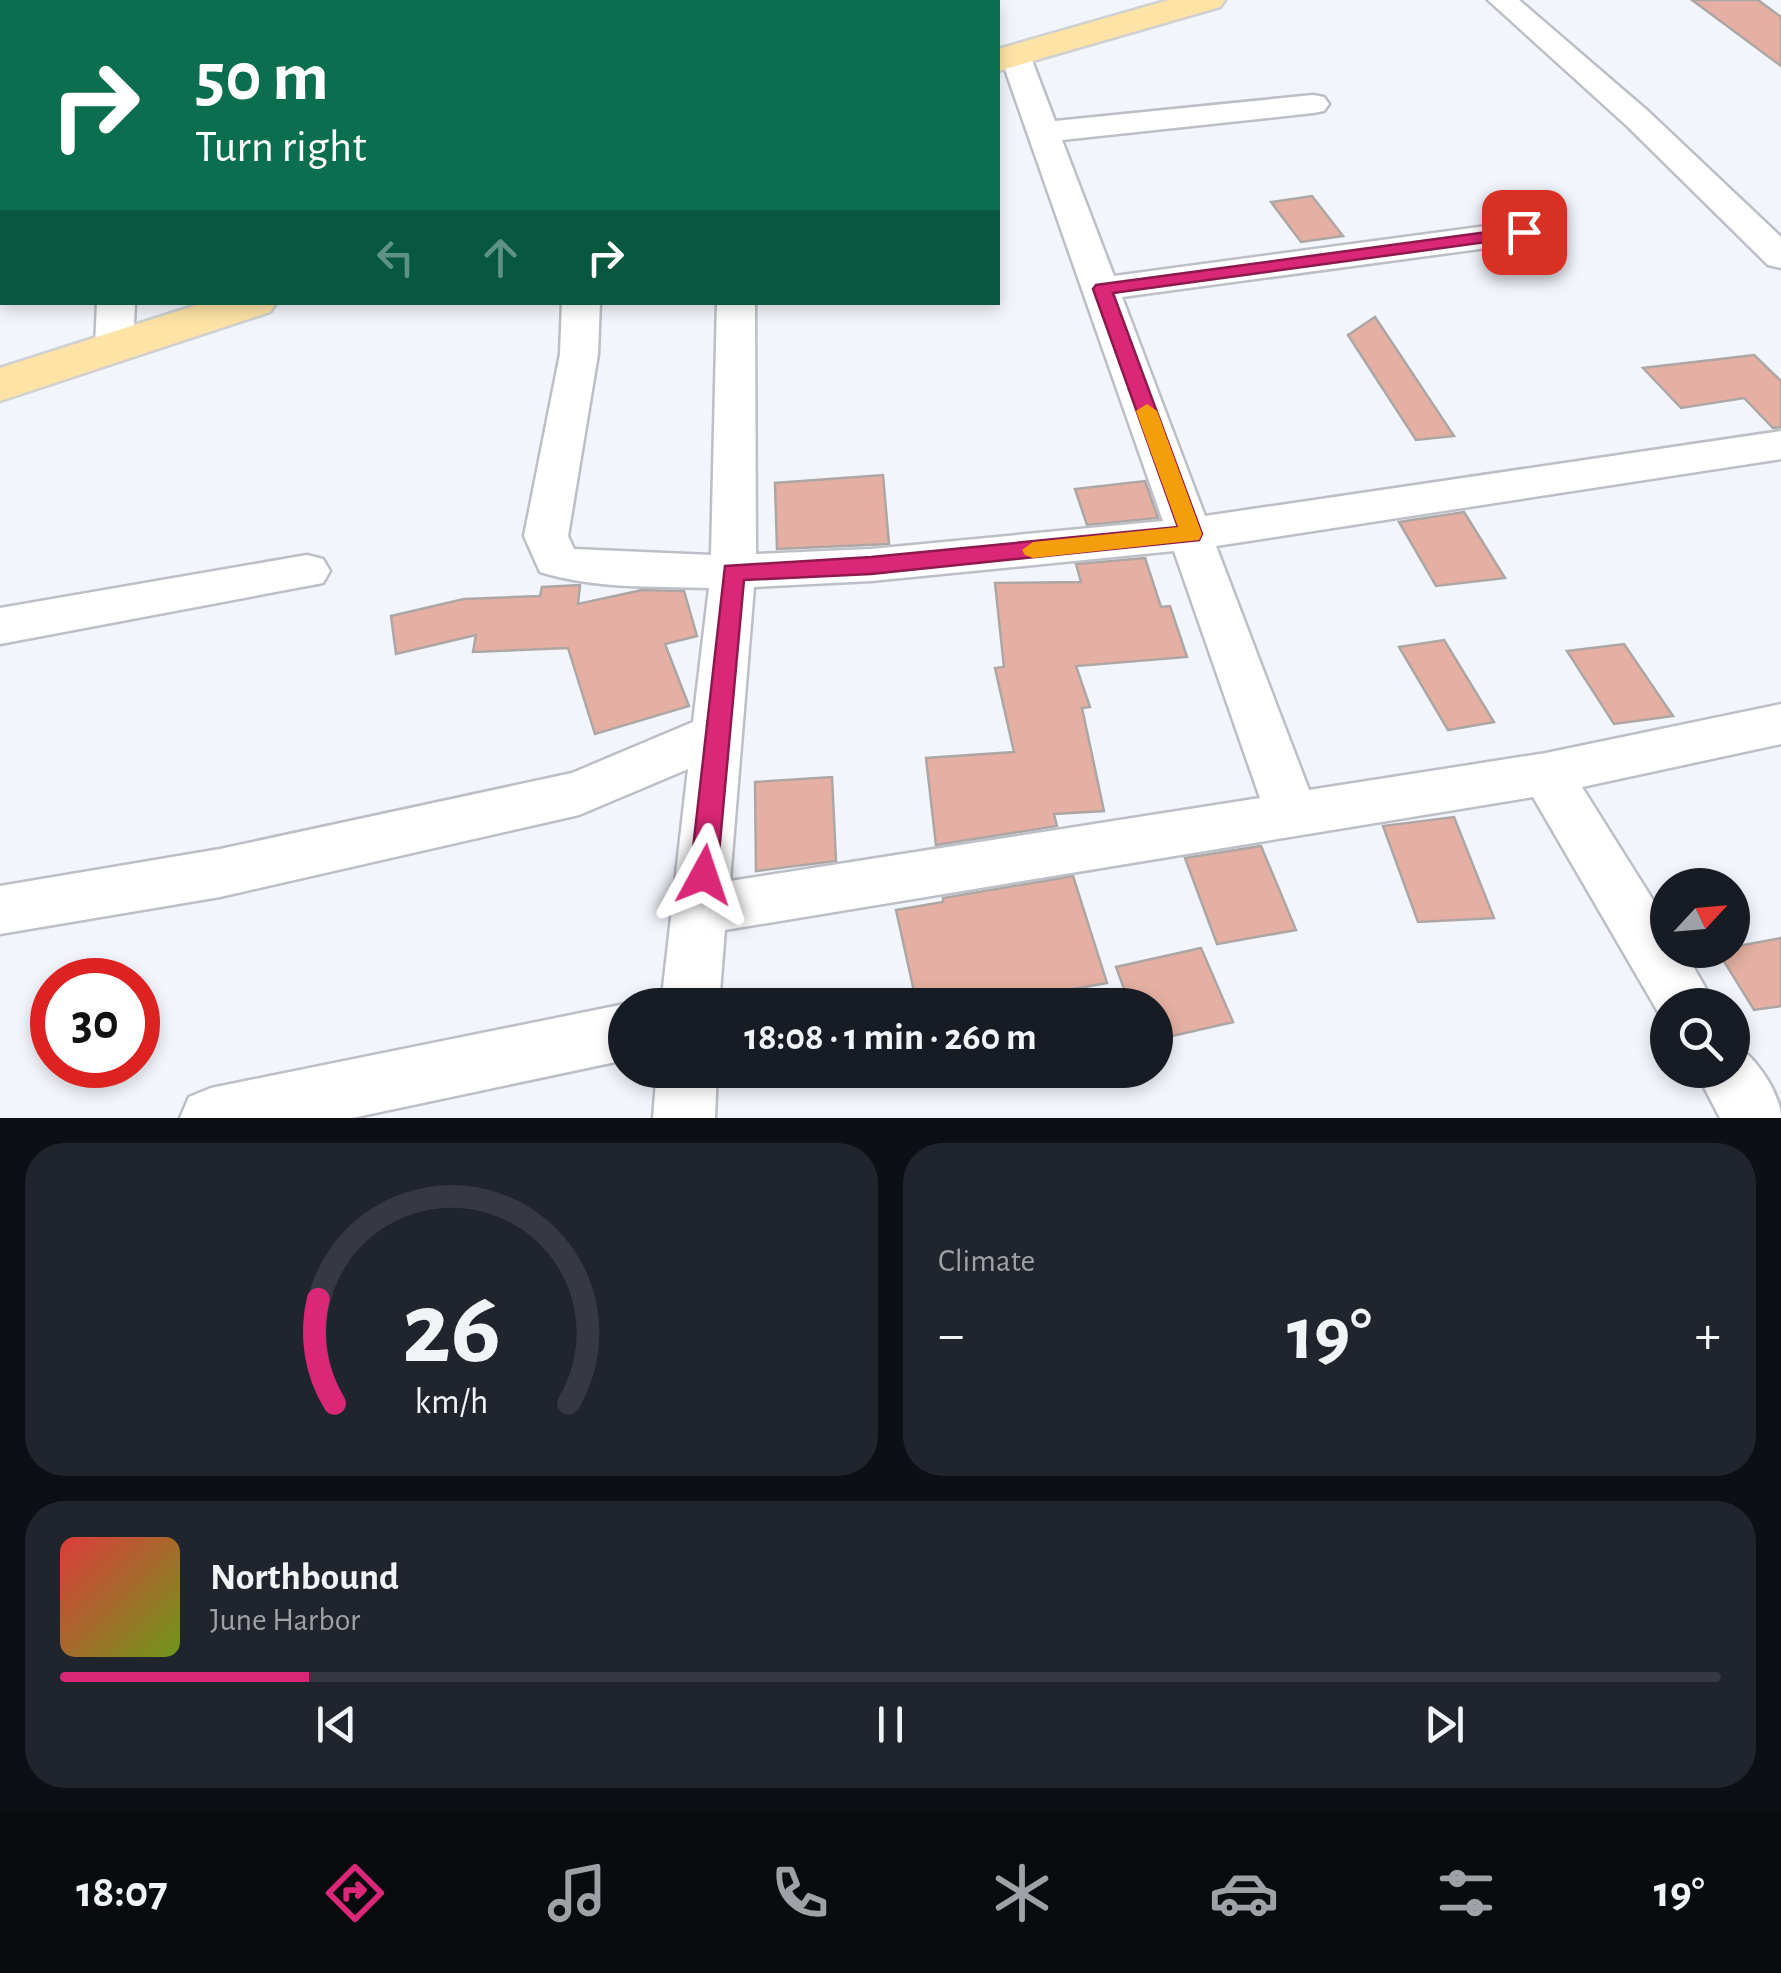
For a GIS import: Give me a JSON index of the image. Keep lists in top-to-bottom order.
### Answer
{
  "north": "top right",
  "page": {
    "turn": ["50 m", "Turn right"],
    "limit": "30",
    "trip": "18:08 · 1 min · 260 m",
    "tile": "Climate",
    "heat": ["−", "19°", "+"],
    "song": ["Northbound", "June Harbor"],
    "tabs": ["18:07", "19°"],
    "gauge": ["26", "km/h"]
  }
}
